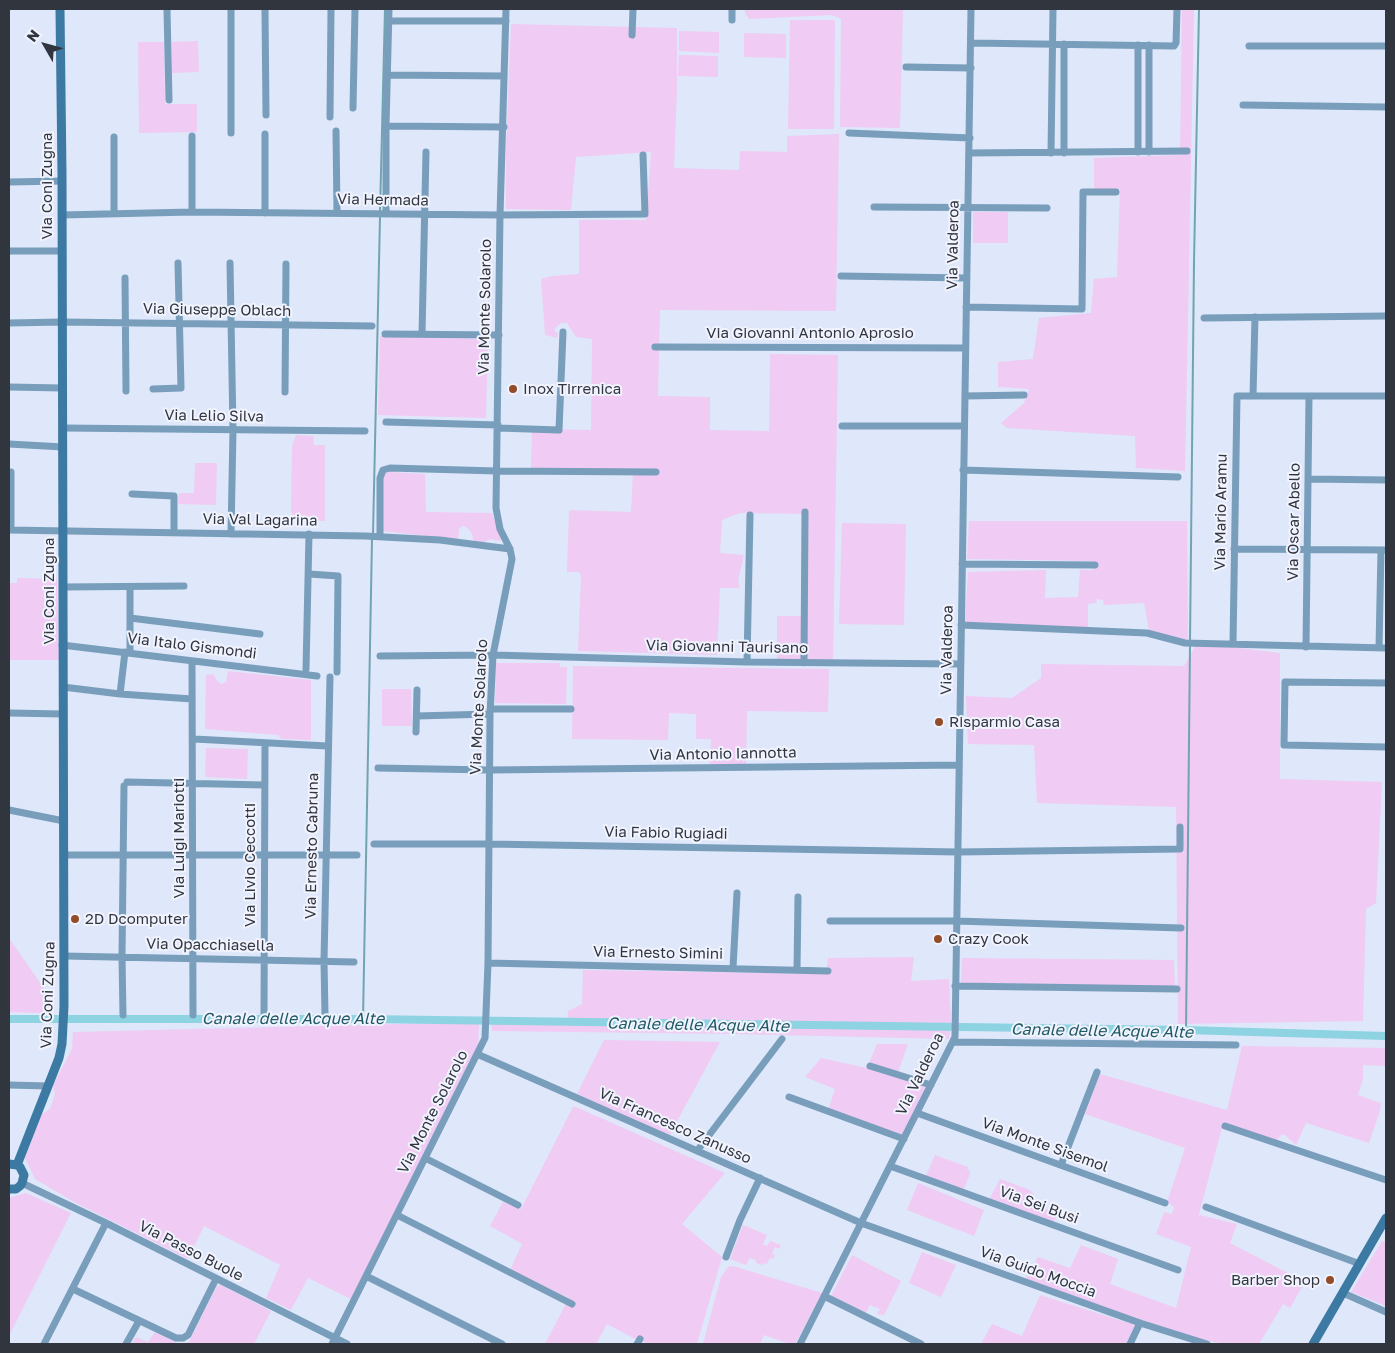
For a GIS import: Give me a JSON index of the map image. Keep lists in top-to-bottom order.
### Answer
{
  "streets": {
    "street": [
      "Via Coni Zugna",
      "Via Hermada",
      "Via Valderoa",
      "Via Monte Solarolo",
      "Via Giuseppe Oblach",
      "Via Giovanni Antonio Aprosio",
      "Via Lelio Silva",
      "Via Mario Aramu",
      "Via Val Lagarina",
      "Via Oscar Abello",
      "Via Italo Gismondi",
      "Via Giovanni Taurisano",
      "Via Antonio Iannotta",
      "Via Fabio Rugiadi",
      "Via Luigi Mariotti",
      "Via Ernesto Cabruna",
      "Via Livio Ceccotti",
      "Via Opacchiasella",
      "Via Ernesto Simini",
      "Via Francesco Zanusso",
      "Via Monte Sisemol",
      "Via Sei Busi",
      "Via Passo Buole",
      "Via Guido Moccia"
    ]
  },
  "crossings": [
    ["Via Coni Zugna", "Via Hermada"],
    ["Via Coni Zugna", "Via Giuseppe Oblach"],
    ["Via Coni Zugna", "Via Lelio Silva"],
    ["Via Coni Zugna", "Via Val Lagarina"],
    ["Via Coni Zugna", "Via Italo Gismondi"],
    ["Via Coni Zugna", "Via Opacchiasella"],
    ["Via Hermada", "Via Monte Solarolo"],
    ["Via Valderoa", "Via Giovanni Antonio Aprosio"],
    ["Via Valderoa", "Via Giovanni Taurisano"],
    ["Via Valderoa", "Via Antonio Iannotta"],
    ["Via Valderoa", "Via Fabio Rugiadi"],
    ["Via Valderoa", "Via Francesco Zanusso"],
    ["Via Valderoa", "Via Monte Sisemol"],
    ["Via Valderoa", "Via Sei Busi"],
    ["Via Valderoa", "Via Guido Moccia"],
    ["Via Monte Solarolo", "Via Val Lagarina"],
    ["Via Monte Solarolo", "Via Giovanni Taurisano"],
    ["Via Monte Solarolo", "Via Antonio Iannotta"],
    ["Via Monte Solarolo", "Via Fabio Rugiadi"],
    ["Via Monte Solarolo", "Via Ernesto Simini"],
    ["Via Monte Solarolo", "Via Francesco Zanusso"],
    ["Via Monte Solarolo", "Via Passo Buole"],
    ["Via Italo Gismondi", "Via Luigi Mariotti"],
    ["Via Luigi Mariotti", "Via Opacchiasella"],
    ["Via Ernesto Cabruna", "Via Opacchiasella"],
    ["Via Livio Ceccotti", "Via Opacchiasella"],
    ["Via Francesco Zanusso", "Via Guido Moccia"]
  ],
  "water": ["Canale delle Acque Alte"],
  "places": [
    "Inox Tirrenica",
    "Risparmio Casa",
    "2D Dcomputer",
    "Crazy Cook",
    "Barber Shop"
  ],
  "north": "top left"
}
